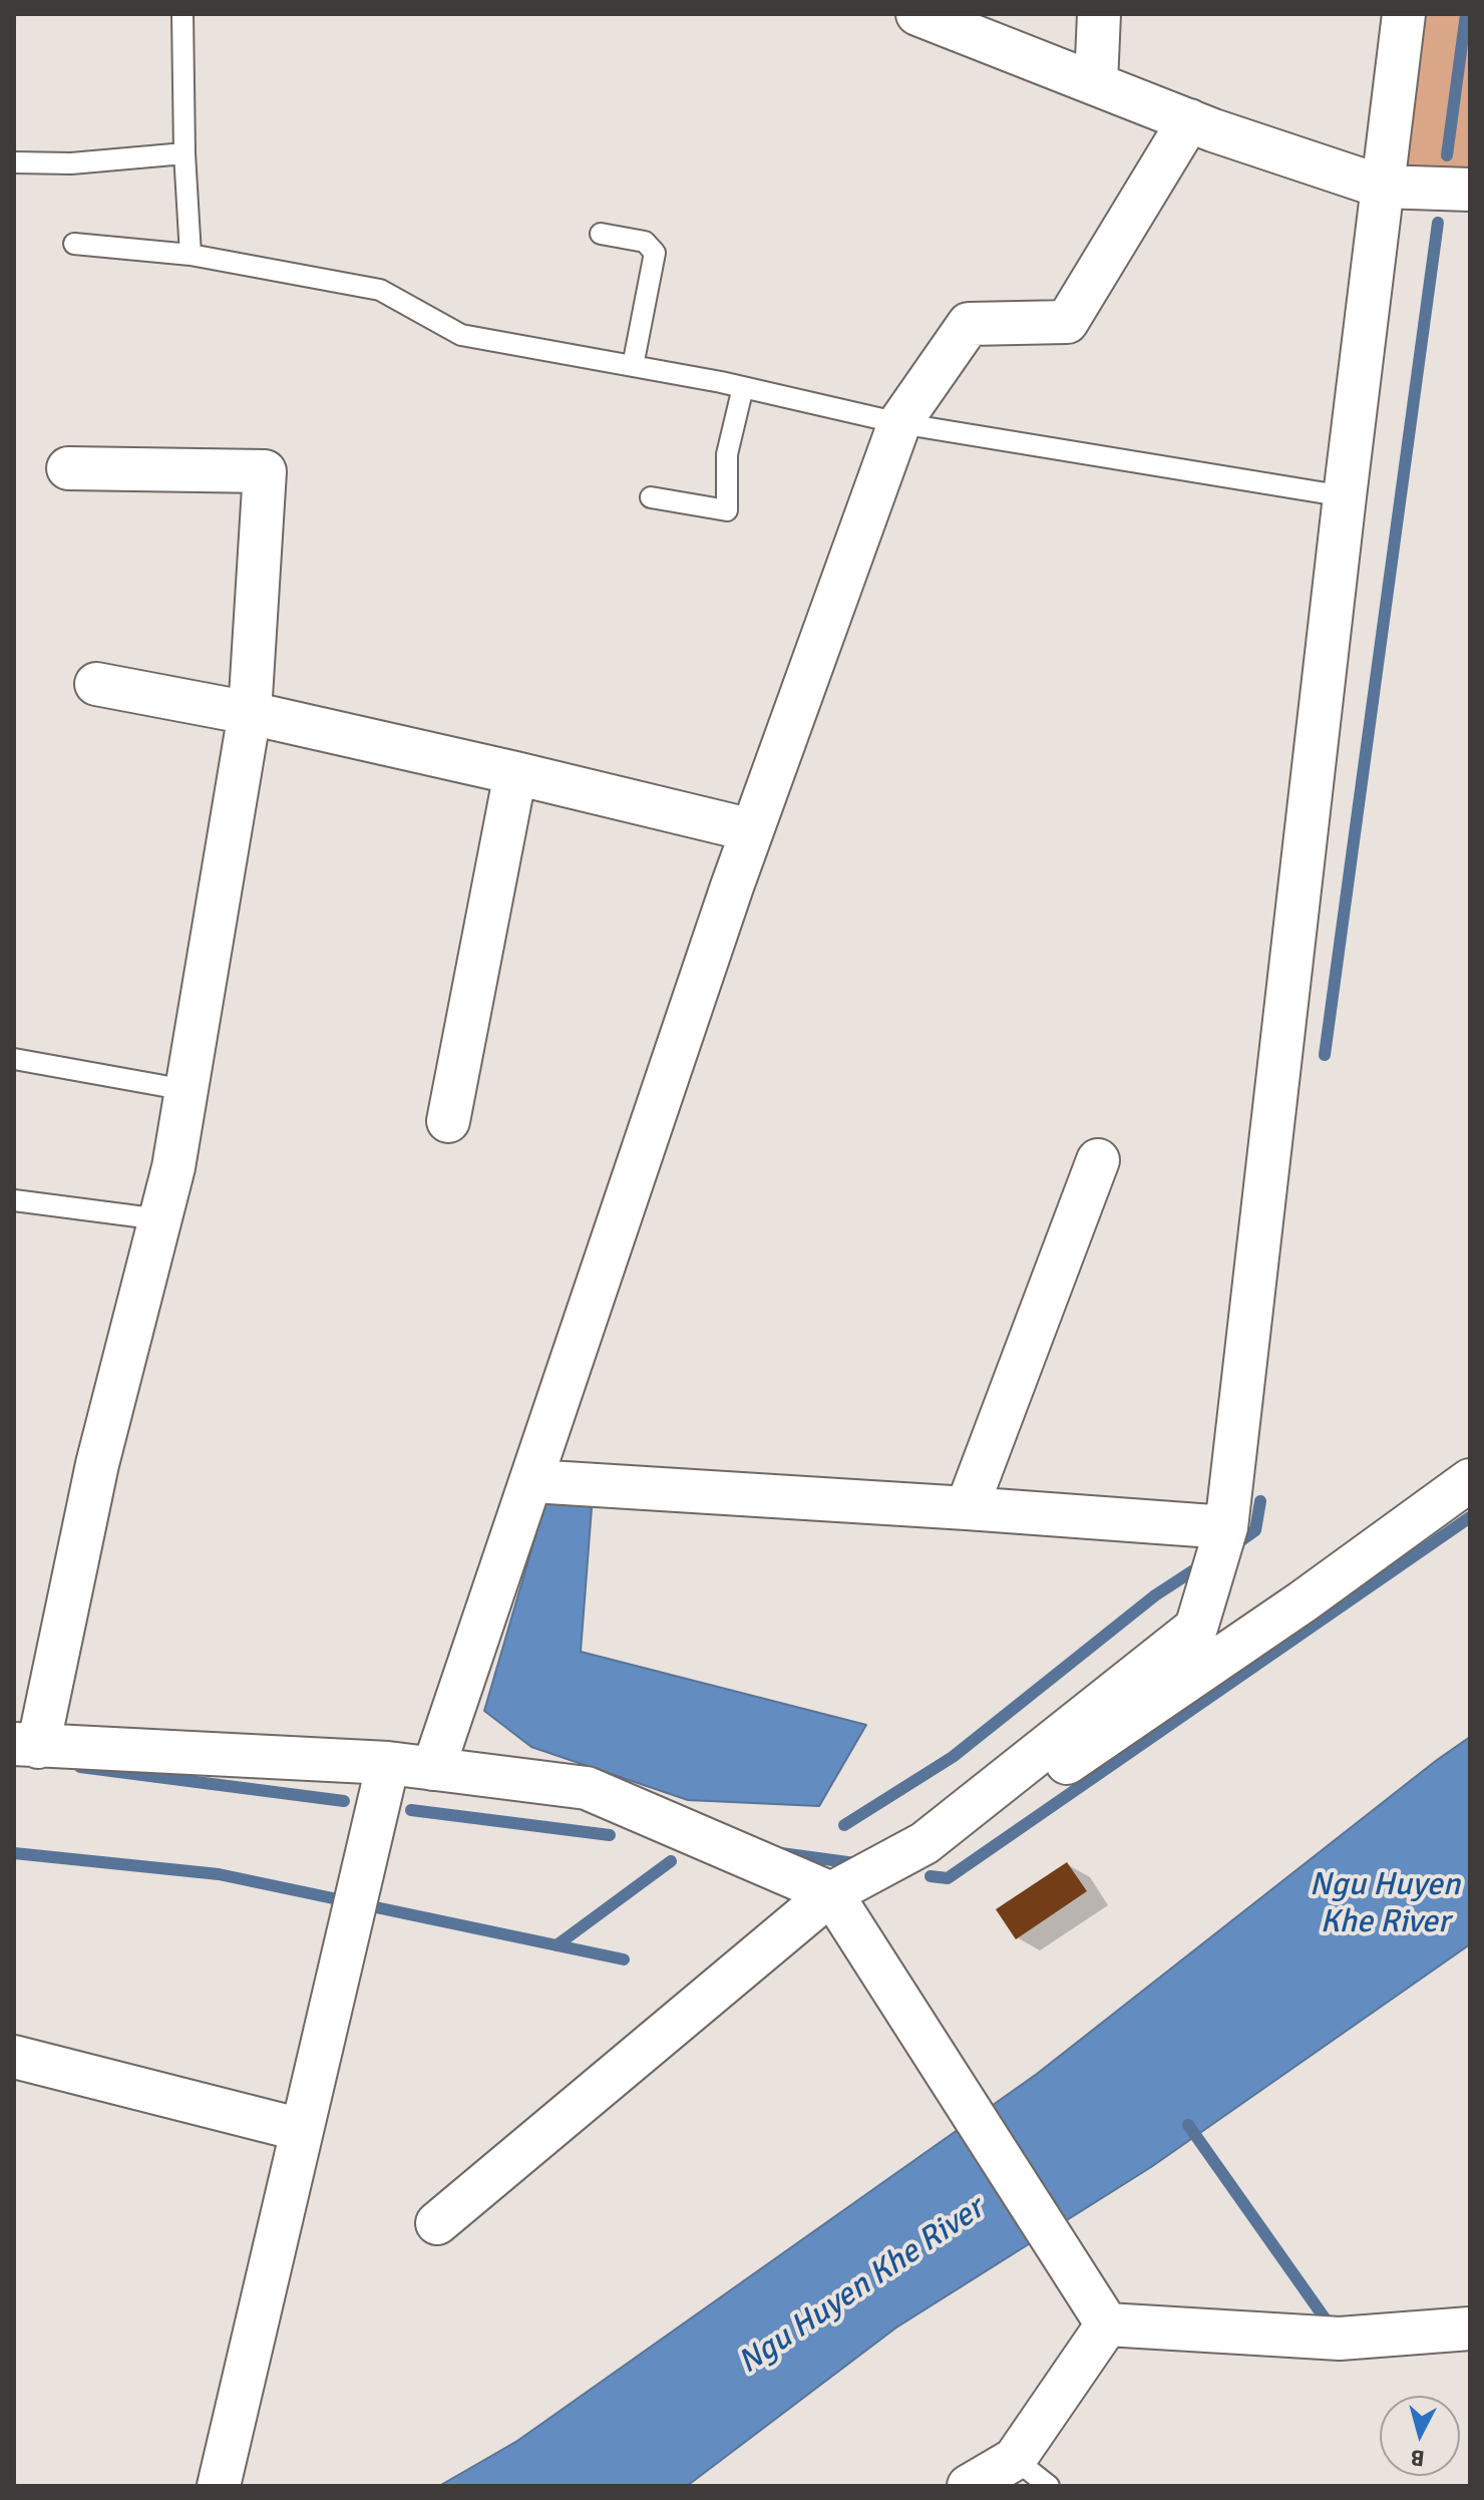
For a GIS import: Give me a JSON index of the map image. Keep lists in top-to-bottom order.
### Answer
{
  "water": ["Ngu Huyen Khe River"],
  "north": "bottom"
}
